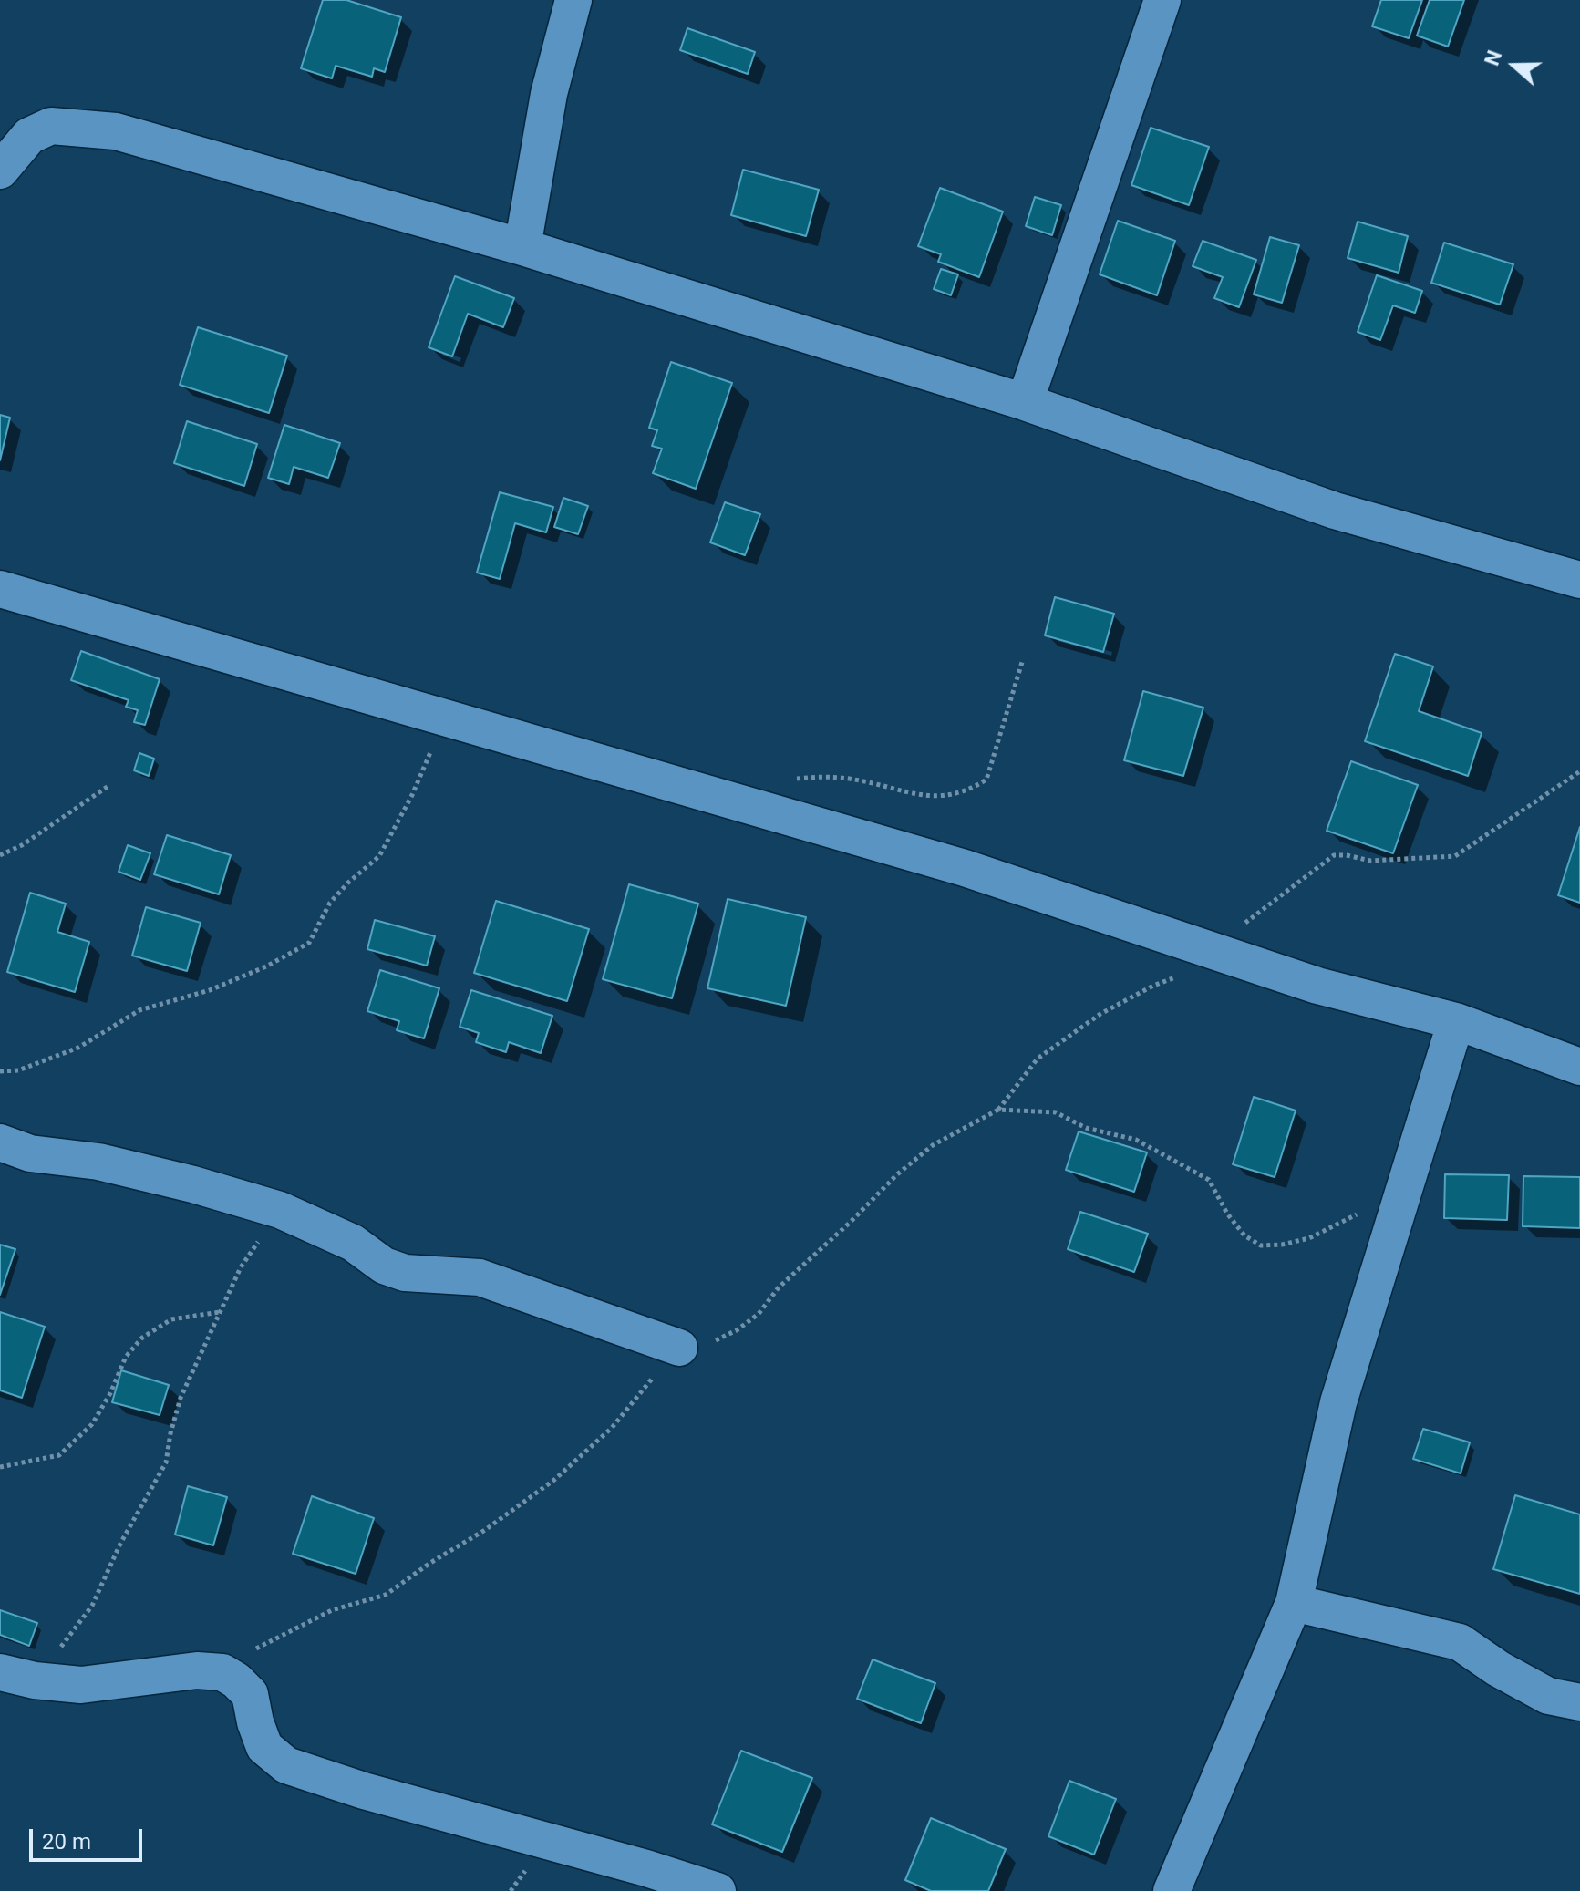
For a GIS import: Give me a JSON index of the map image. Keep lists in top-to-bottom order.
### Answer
{
  "scale_bar": "20 m",
  "north": "left"
}
